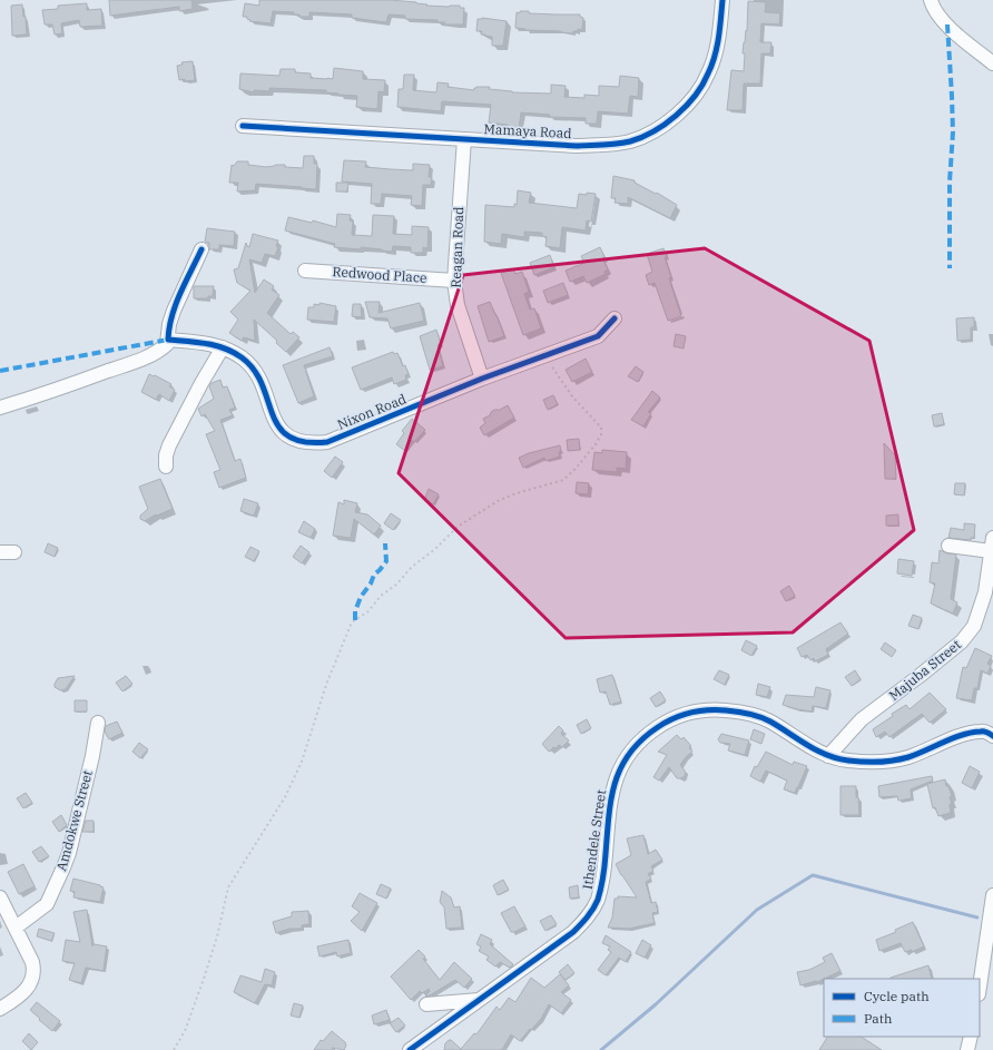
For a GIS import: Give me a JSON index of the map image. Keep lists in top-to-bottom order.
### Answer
{
  "streets": {
    "street": [
      "Mamaya Road",
      "Reagan Road",
      "Redwood Place",
      "Nixon Road",
      "Majuba Street",
      "Amdokwe Street",
      "Ithendele Street"
    ]
  },
  "crossings": [
    ["Mamaya Road", "Reagan Road"],
    ["Reagan Road", "Redwood Place"],
    ["Reagan Road", "Nixon Road"],
    ["Majuba Street", "Ithendele Street"]
  ],
  "legend": ["Cycle path", "Path"]
}
